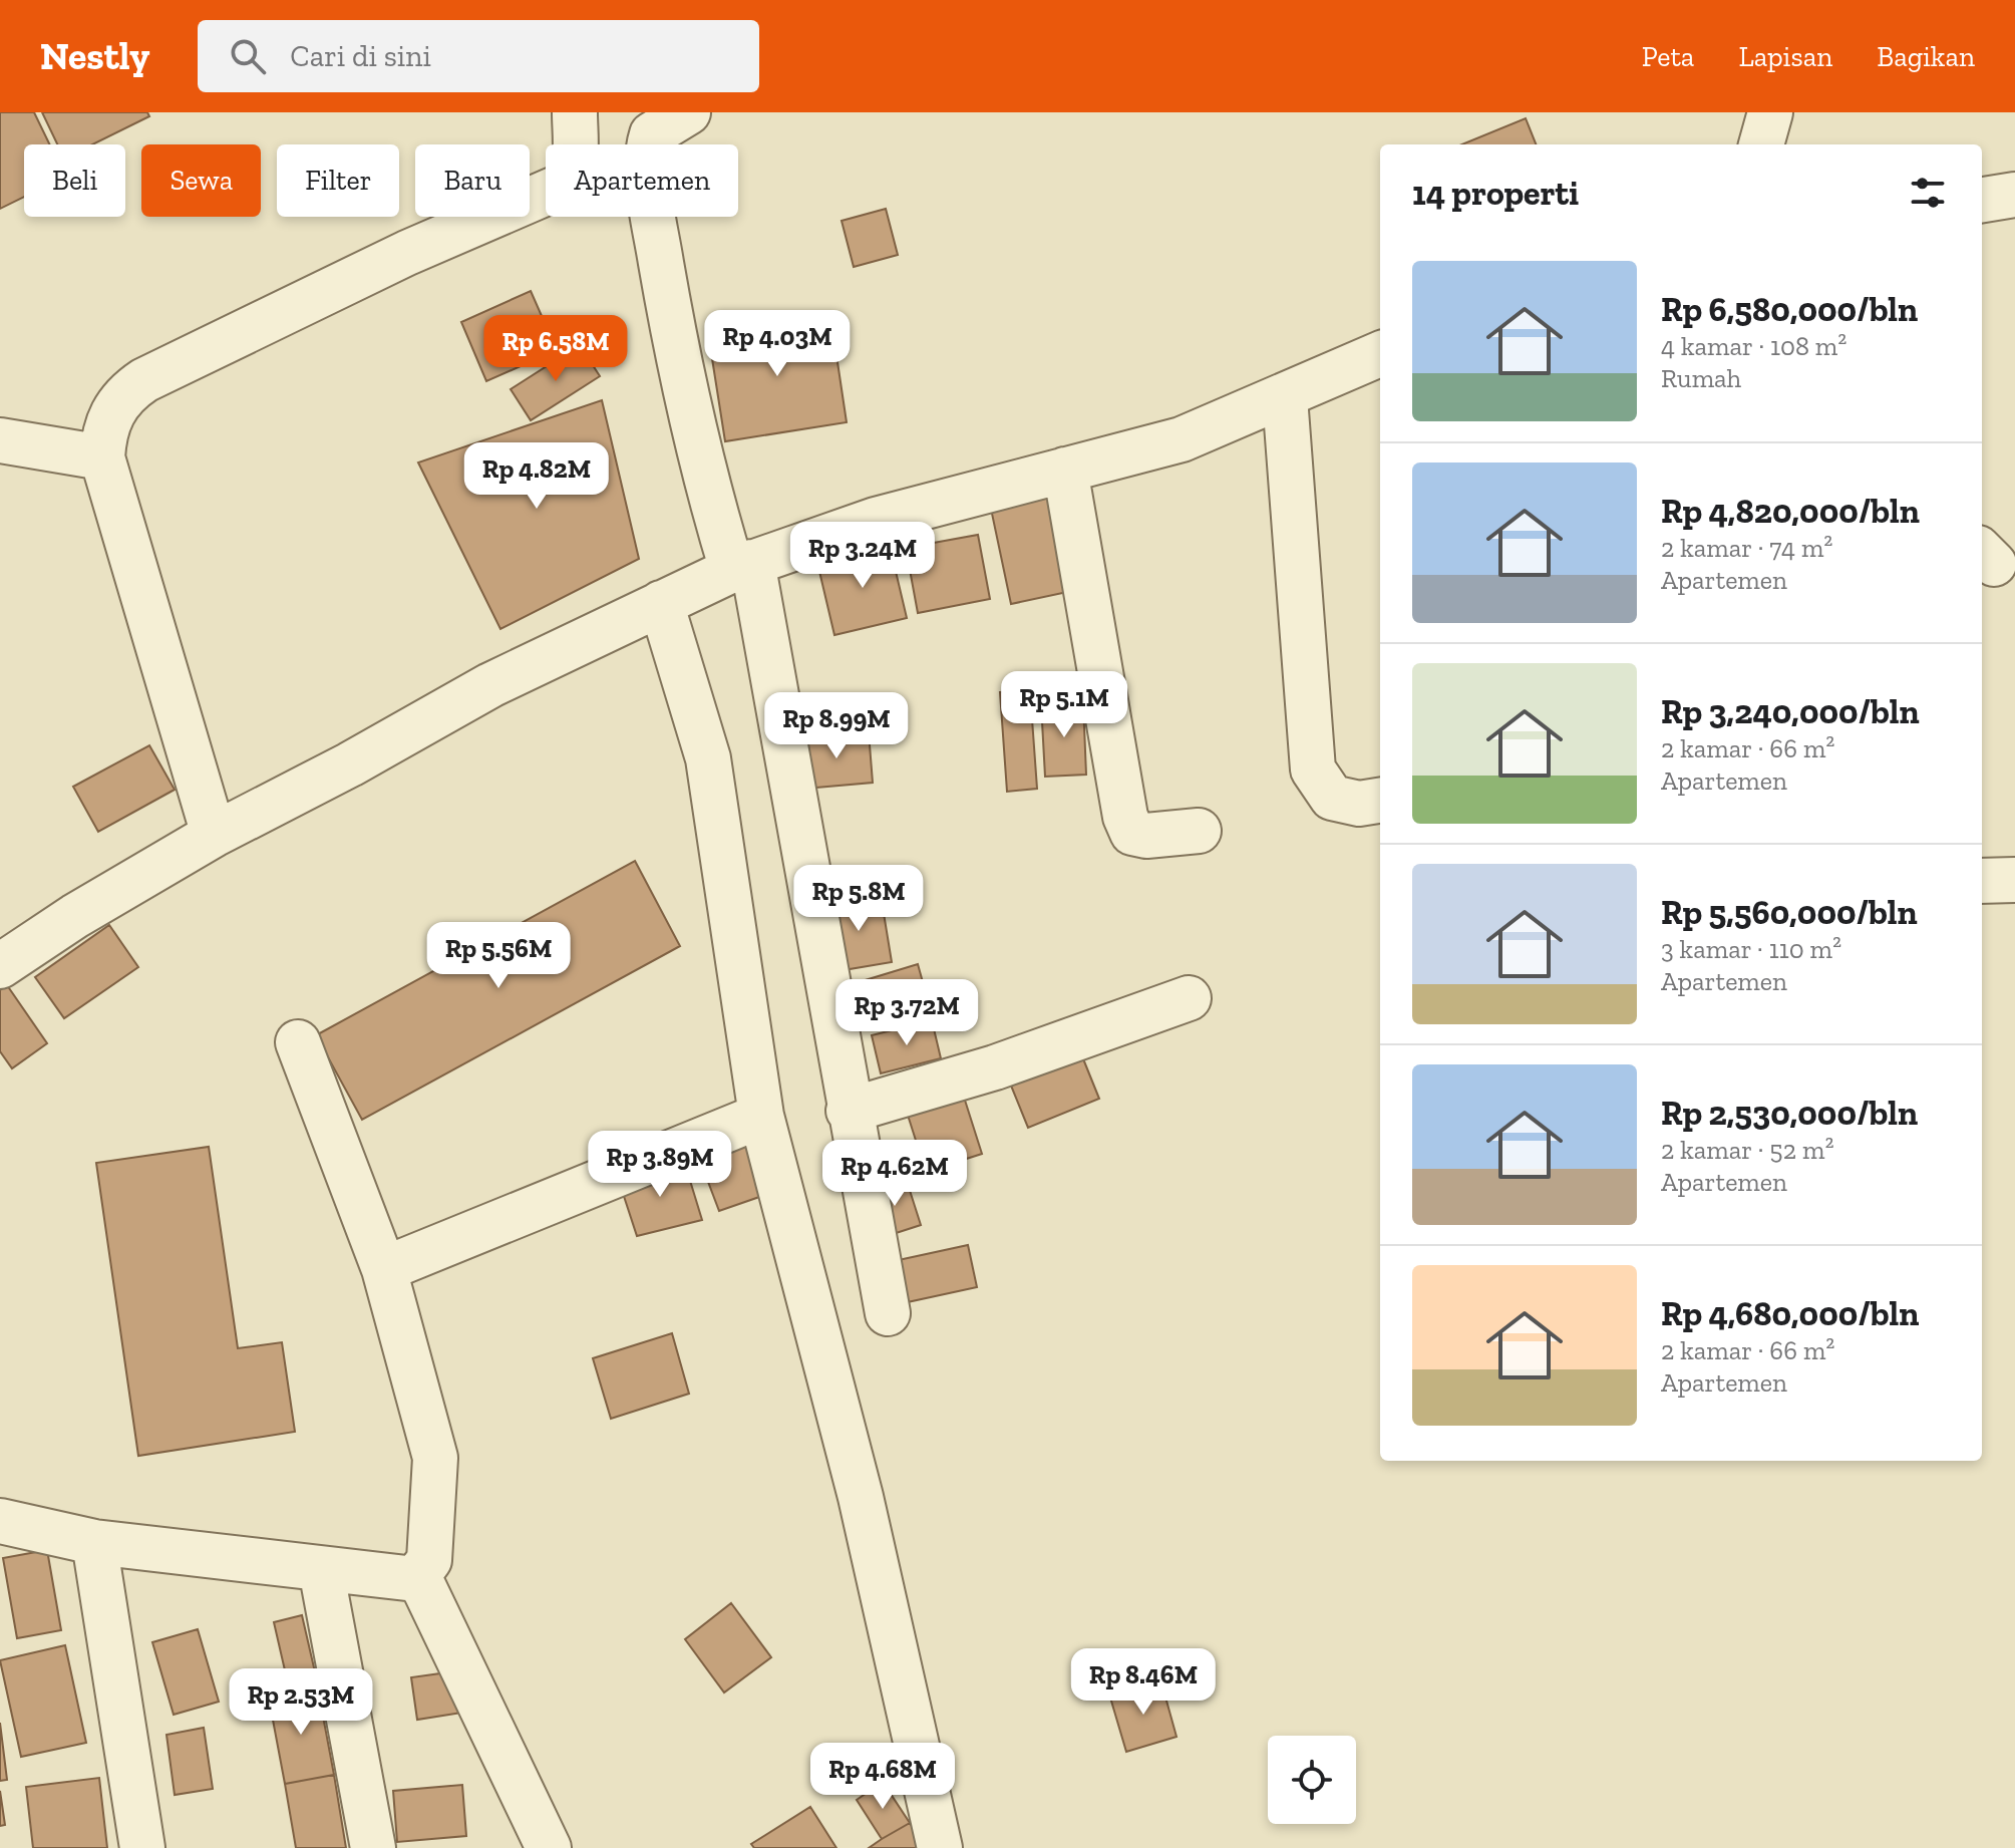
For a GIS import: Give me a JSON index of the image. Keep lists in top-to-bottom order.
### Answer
{
  "page": {
    "header": "Nestly",
    "search": "Cari di sini",
    "nav": ["Peta", "Lapisan", "Bagikan"],
    "chip": [
      "Beli",
      "Sewa",
      "Filter",
      "Baru",
      "Apartemen"
    ],
    "heading": "14 properti",
    "list": [
      {
        "name": "Rp 6,580,000/bln",
        "note": "4 kamar · 108 m² · Rumah"
      },
      {
        "name": "Rp 4,820,000/bln",
        "note": "2 kamar · 74 m² · Apartemen"
      },
      {
        "name": "Rp 3,240,000/bln",
        "note": "2 kamar · 66 m² · Apartemen"
      },
      {
        "name": "Rp 5,560,000/bln",
        "note": "3 kamar · 110 m² · Apartemen"
      },
      {
        "name": "Rp 2,530,000/bln",
        "note": "2 kamar · 52 m² · Apartemen"
      },
      {
        "name": "Rp 4,680,000/bln",
        "note": "2 kamar · 66 m² · Apartemen"
      }
    ],
    "price": [
      "Rp 4.03M",
      "Rp 6.58M",
      "Rp 4.82M",
      "Rp 3.24M",
      "Rp 5.1M",
      "Rp 8.99M",
      "Rp 5.8M",
      "Rp 5.56M",
      "Rp 3.72M",
      "Rp 3.89M",
      "Rp 4.62M",
      "Rp 8.46M",
      "Rp 2.53M",
      "Rp 4.68M"
    ]
  }
}
